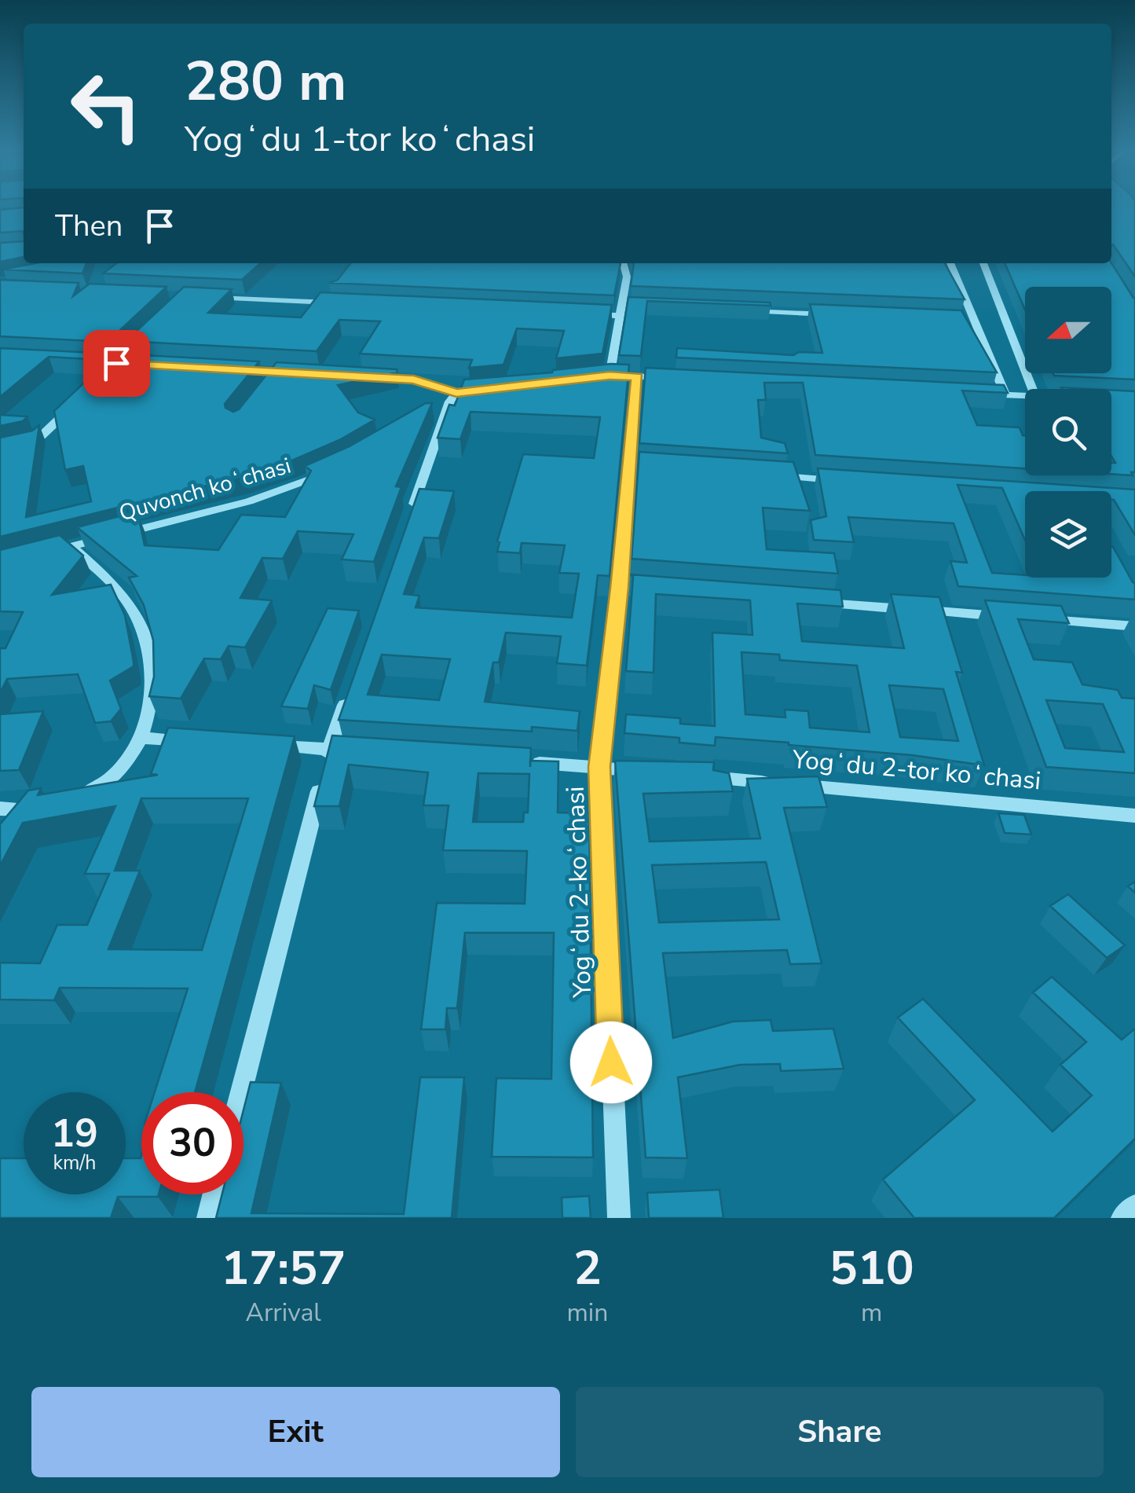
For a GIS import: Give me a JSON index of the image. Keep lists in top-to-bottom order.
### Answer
{
  "streets": {
    "street": ["Quvonch koʻchasi", "Yogʻdu 2-tor koʻchasi", "Yogʻdu 2-koʻchasi"]
  },
  "north": "left",
  "page": {
    "turn": ["280 m", "Yogʻdu 1-tor koʻchasi"],
    "then": "Then",
    "speed": "19 km/h",
    "limit": "30",
    "eta": [
      "17:57",
      "Arrival",
      "2",
      "min",
      "510",
      "m"
    ],
    "buttons": ["Exit", "Share"]
  }
}
